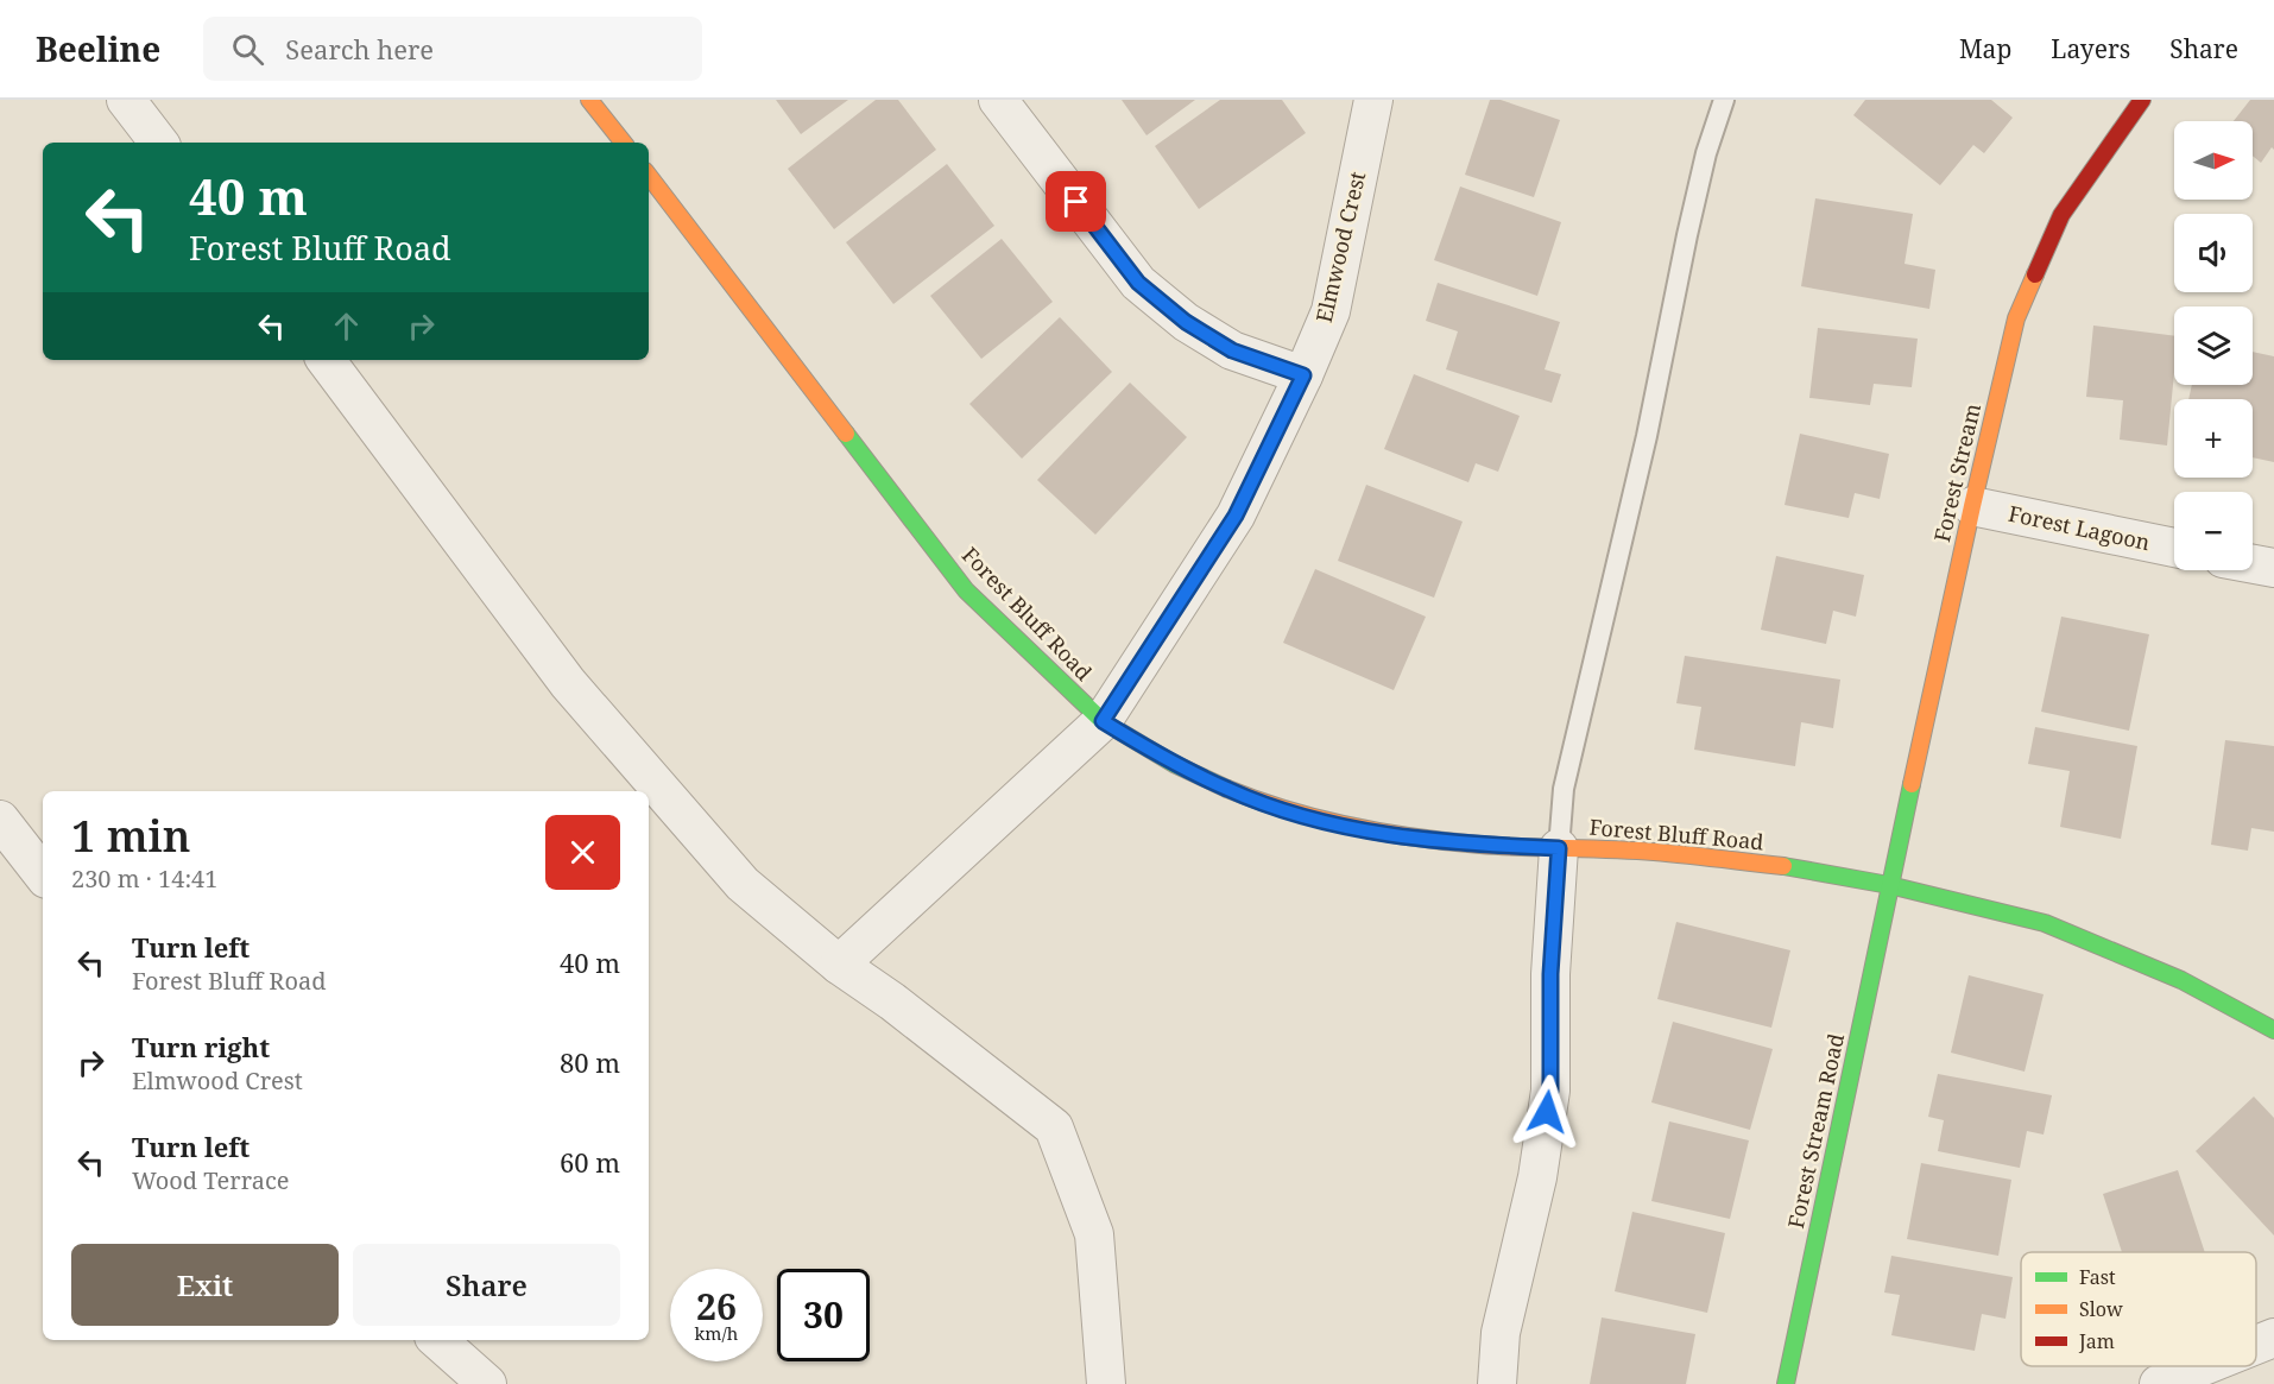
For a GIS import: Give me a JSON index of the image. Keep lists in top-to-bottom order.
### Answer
{
  "streets": {
    "street": [
      "Elmwood Crest",
      "Forest Stream",
      "Forest Lagoon",
      "Forest Bluff Road",
      "Forest Stream Road"
    ]
  },
  "crossings": [
    ["Elmwood Crest", "Forest Bluff Road"],
    ["Forest Stream", "Forest Lagoon"],
    ["Forest Stream", "Forest Bluff Road"],
    ["Forest Stream", "Forest Stream Road"],
    ["Forest Bluff Road", "Forest Stream Road"]
  ],
  "legend": ["Fast", "Slow", "Jam"],
  "north": "right",
  "page": {
    "header": "Beeline",
    "search": "Search here",
    "nav": ["Map", "Layers", "Share"],
    "map_buttons": ["+", "−"],
    "turn": ["40 m", "Forest Bluff Road"],
    "heading": ["1 min", "230 m · 14:41"],
    "list": [
      {
        "name": "Turn left",
        "note": "Forest Bluff Road",
        "value": "40 m"
      },
      {
        "name": "Turn right",
        "note": "Elmwood Crest",
        "value": "80 m"
      },
      {
        "name": "Turn left",
        "note": "Wood Terrace",
        "value": "60 m"
      }
    ],
    "buttons": ["Exit", "Share"],
    "speed": "26 km/h",
    "limit": "30"
  }
}
